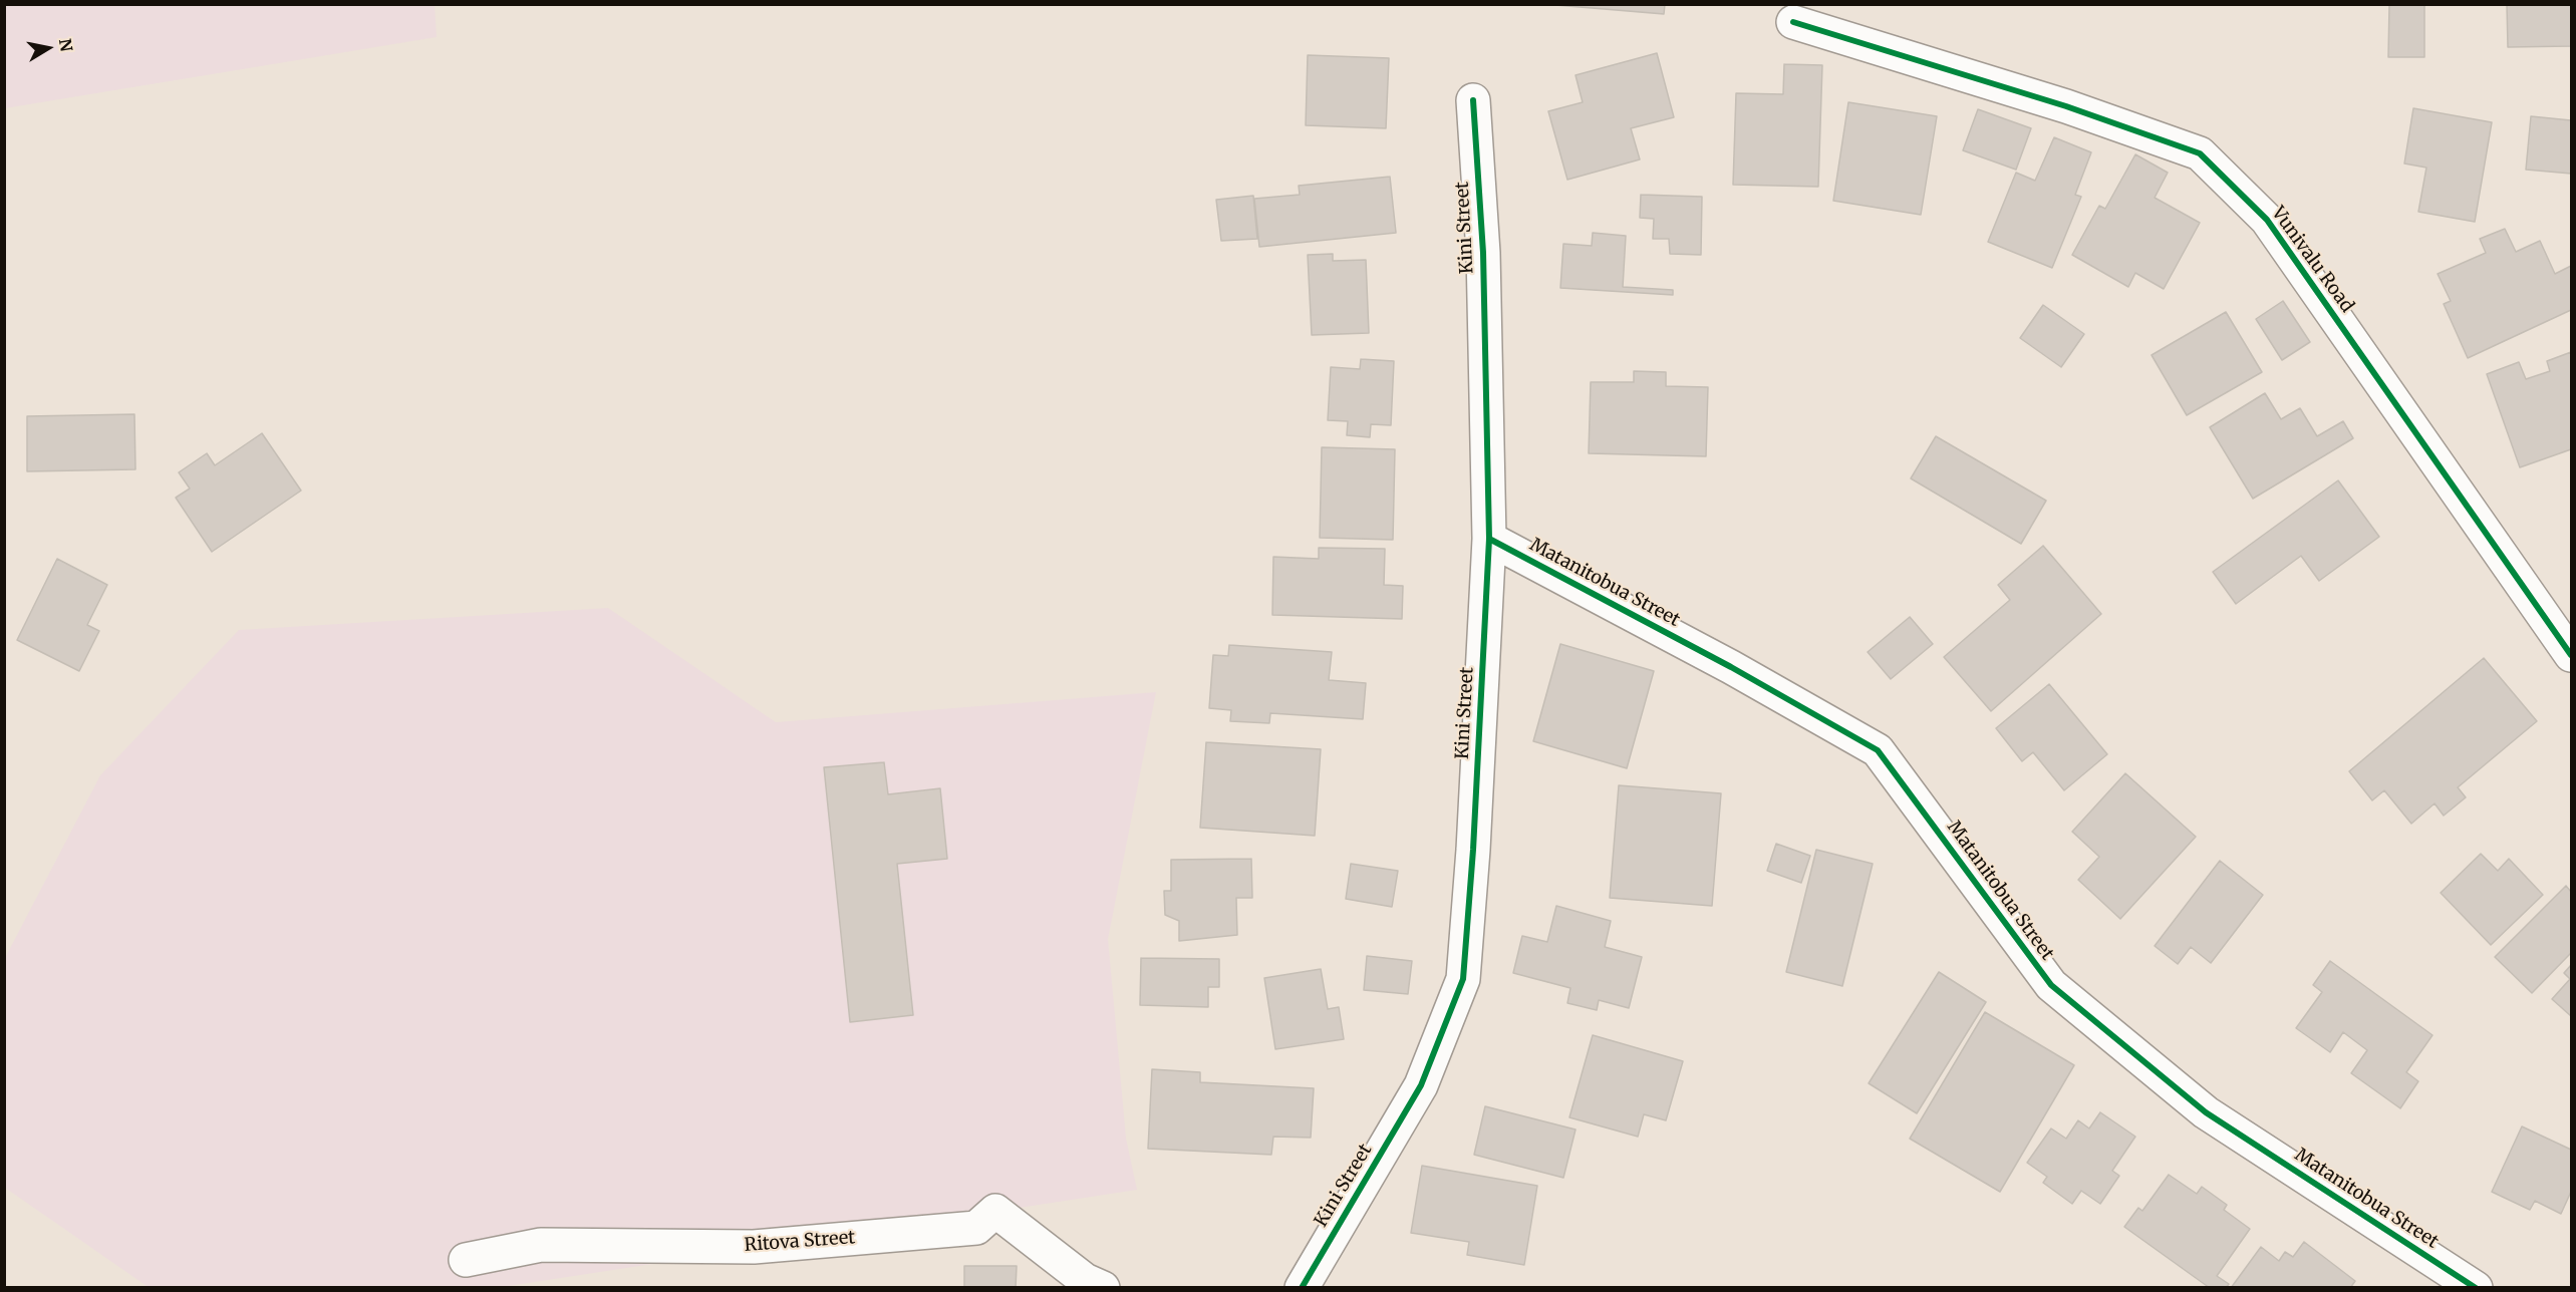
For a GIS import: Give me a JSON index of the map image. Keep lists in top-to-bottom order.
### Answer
{
  "streets": {
    "street": [
      "Kini Street",
      "Vunivalu Road",
      "Matanitobua Street",
      "Ritova Street"
    ]
  },
  "crossings": [
    ["Kini Street", "Matanitobua Street"]
  ],
  "north": "right"
}
